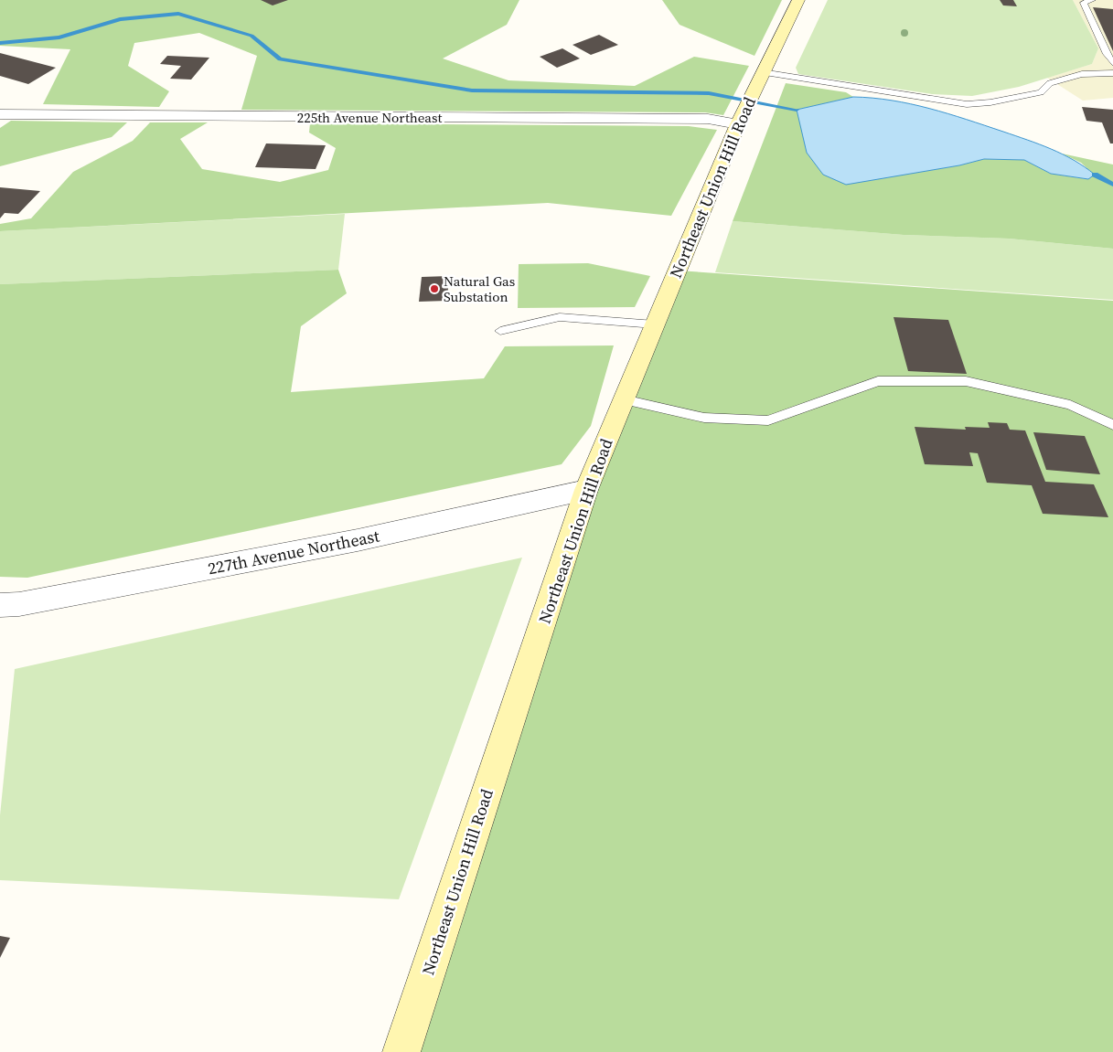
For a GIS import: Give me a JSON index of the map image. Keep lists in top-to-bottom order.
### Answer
{
  "streets": {
    "street": ["225th Avenue Northeast", "Northeast Union Hill Road", "227th Avenue Northeast"]
  },
  "crossings": [
    ["225th Avenue Northeast", "Northeast Union Hill Road"],
    ["Northeast Union Hill Road", "227th Avenue Northeast"]
  ],
  "places": ["Natural Gas Substation"]
}
